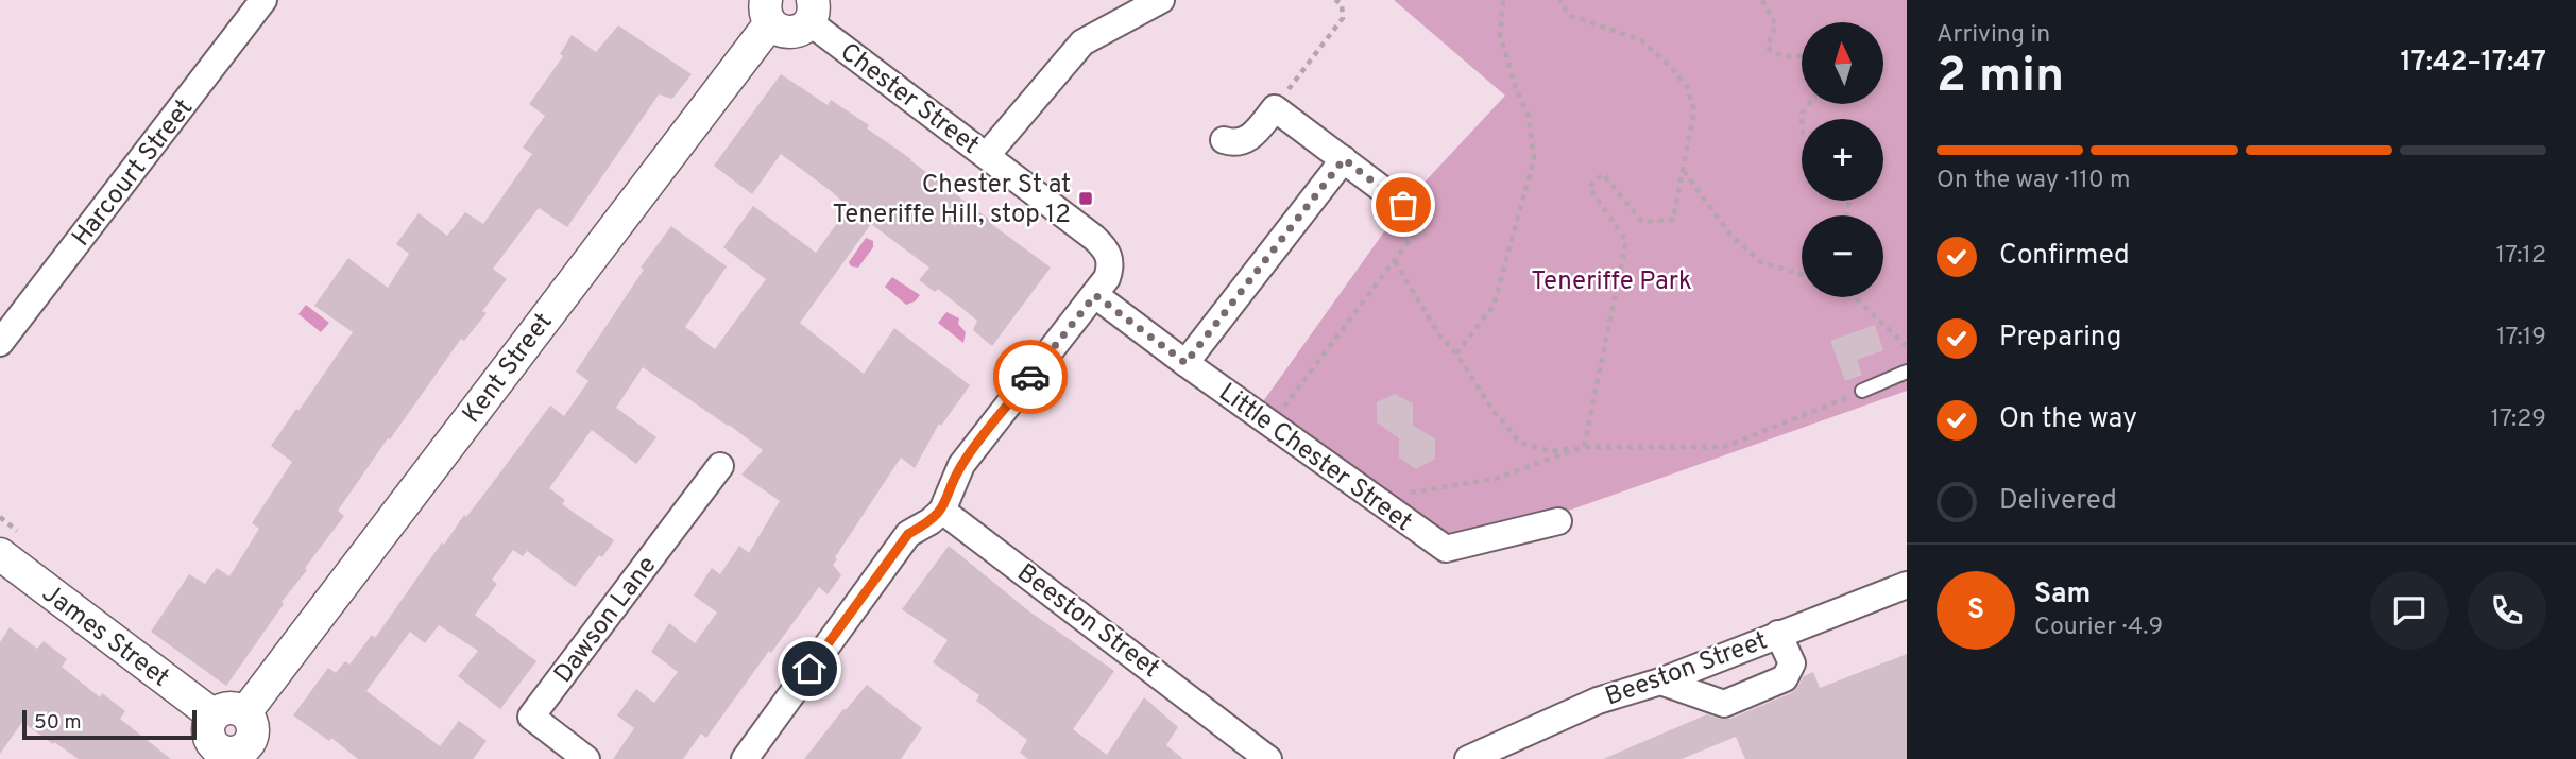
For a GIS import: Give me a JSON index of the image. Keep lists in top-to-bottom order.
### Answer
{
  "streets": {
    "street": [
      "Chester Street",
      "Harcourt Street",
      "Kent Street",
      "Little Chester Street",
      "Dawson Lane",
      "Beeston Street",
      "James Street"
    ]
  },
  "crossings": [
    ["Chester Street", "Kent Street"],
    ["Chester Street", "Little Chester Street"]
  ],
  "parks": ["Teneriffe Park"],
  "places": {
    "transit": ["Chester St at Teneriffe Hill, stop 12"]
  },
  "scale_bar": "50 m",
  "north": "top",
  "page": {
    "heading": ["2 min", "Arriving in", "17:42–17:47"],
    "panel": ["Sam", "Courier · 4.9"],
    "map_buttons": ["+", "−"],
    "bar": "On the way · 110 m",
    "list": [
      ["Confirmed", "17:12"],
      ["Preparing", "17:19"],
      ["On the way", "17:29"],
      "Delivered"
    ],
    "round": "S",
    "scale": "50 m"
  }
}
